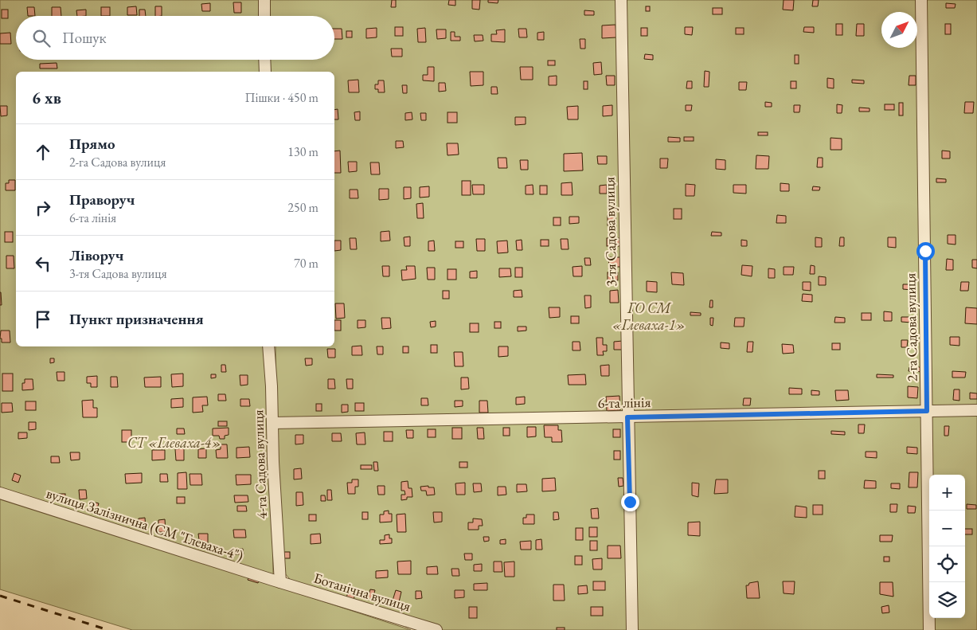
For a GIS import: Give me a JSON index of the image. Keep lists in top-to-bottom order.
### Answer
{
  "streets": {
    "street": [
      "3-тя Садова вулиця",
      "2-га Садова вулиця",
      "6-та лінія",
      "4-та Садова вулиця",
      "вулиця Залізнична (СМ \"Глеваха-4\")",
      "Ботанічна вулиця"
    ]
  },
  "crossings": [
    ["3-тя Садова вулиця", "6-та лінія"],
    ["2-га Садова вулиця", "6-та лінія"],
    ["6-та лінія", "4-та Садова вулиця"],
    ["4-та Садова вулиця", "вулиця Залізнична (СМ \"Глеваха-4\")"],
    ["4-та Садова вулиця", "Ботанічна вулиця"],
    ["вулиця Залізнична (СМ \"Глеваха-4\")", "Ботанічна вулиця"]
  ],
  "parks": ["ГО СМ «Глеваха-1»", "СТ «Глеваха-4»"],
  "north": "top right",
  "page": {
    "search": "Пошук",
    "heading": ["6 хв", "Пішки · 450 m"],
    "list": [
      ["Прямо", "2-га Садова вулиця", "130 m"],
      ["Праворуч", "6-та лінія", "250 m"],
      ["Ліворуч", "3-тя Садова вулиця", "70 m"],
      "Пункт призначення"
    ],
    "map_buttons": ["+", "−"]
  }
}
